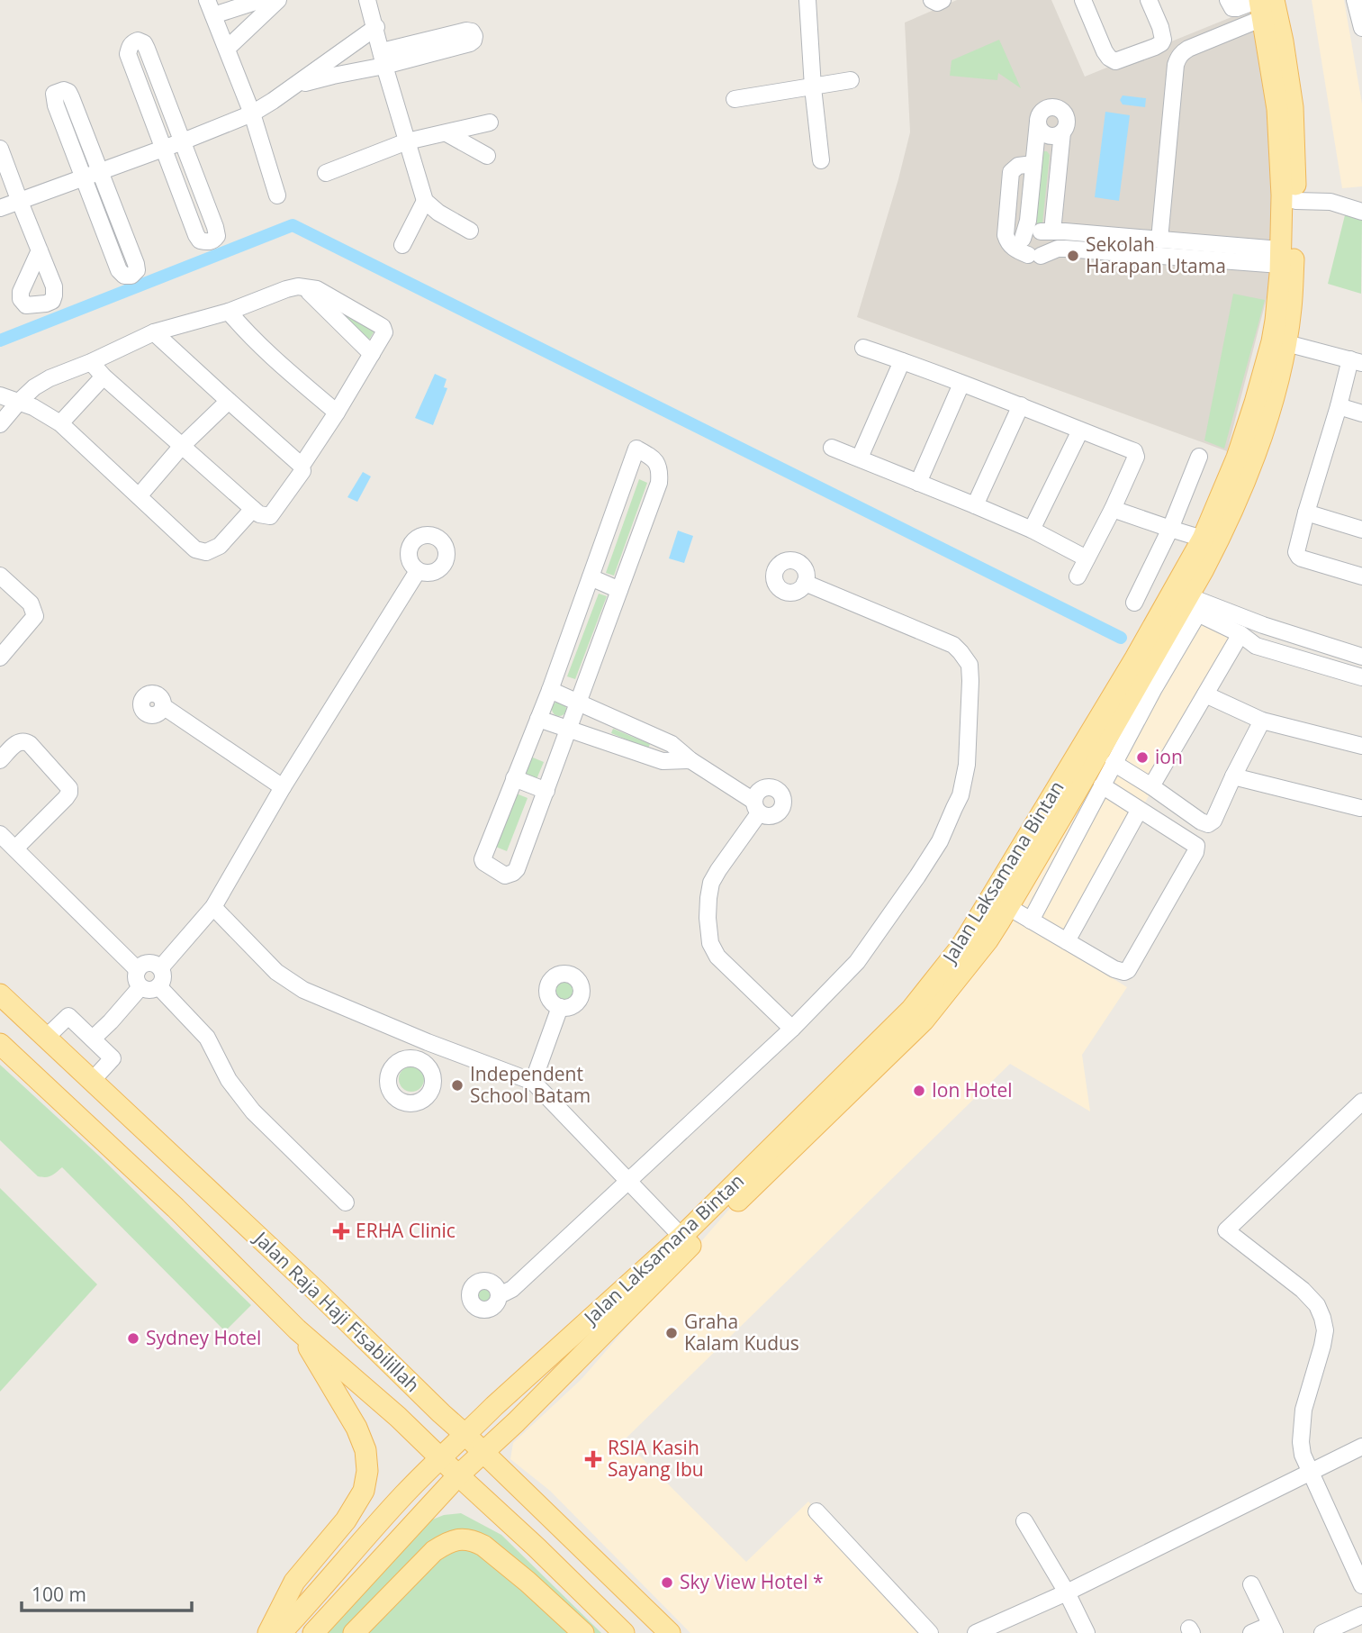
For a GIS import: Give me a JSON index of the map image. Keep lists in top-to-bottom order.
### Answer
{
  "streets": {
    "main road": ["Jalan Laksamana Bintan", "Jalan Raja Haji Fisabilillah"]
  },
  "crossings": [
    ["Jalan Laksamana Bintan", "Jalan Raja Haji Fisabilillah"]
  ],
  "places": {
    "other": [
      "Sekolah Harapan Utama",
      "ion",
      "Independent School Batam",
      "Ion Hotel",
      "Graha Kalam Kudus",
      "Sydney Hotel",
      "Sky View Hotel *"
    ],
    "health": ["ERHA Clinic", "RSIA Kasih Sayang Ibu"]
  },
  "scale_bar": "100 m"
}
